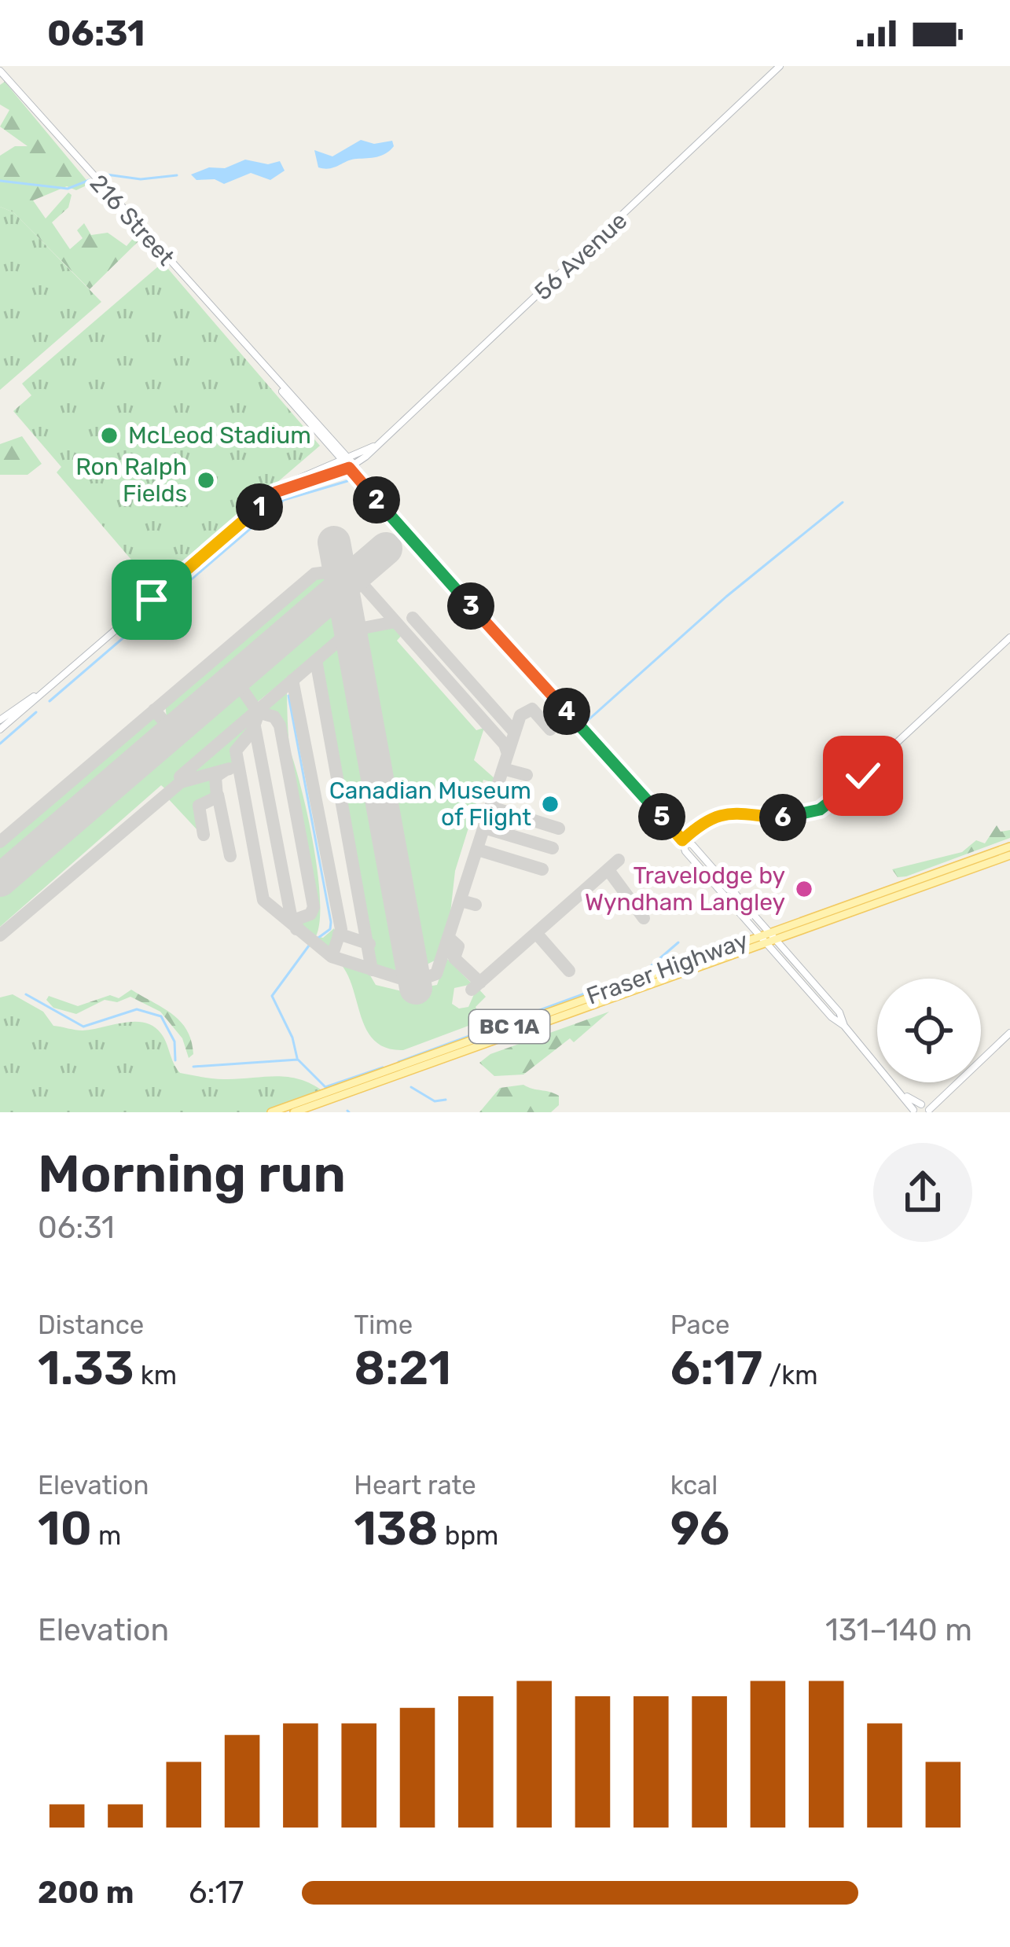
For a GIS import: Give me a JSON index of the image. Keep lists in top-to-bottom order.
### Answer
{
  "streets": {
    "main road": [
      "216 Street",
      "56 Avenue",
      "Fraser Highway",
      "BC 1A"
    ]
  },
  "crossings": [
    ["216 Street", "56 Avenue"],
    ["216 Street", "Fraser Highway"]
  ],
  "places": [
    "McLeod Stadium",
    "Ron Ralph Fields",
    "Canadian Museum of Flight",
    "Travelodge by Wyndham Langley"
  ],
  "page": {
    "status": "06:31",
    "pins": [
      "2",
      "1",
      "3",
      "4",
      "5",
      "6"
    ],
    "heading": ["Morning run", "06:31"],
    "stats": [
      ["Distance", "1.33 km"],
      ["Time", "8:21"],
      ["Pace", "6:17 /km"],
      ["Elevation", "10 m"],
      ["Heart rate", "138 bpm"],
      ["kcal", "96"]
    ],
    "chart": ["Elevation", "131–140 m"],
    "list": [
      {
        "name": "200 m",
        "note": "6:17"
      }
    ]
  }
}
